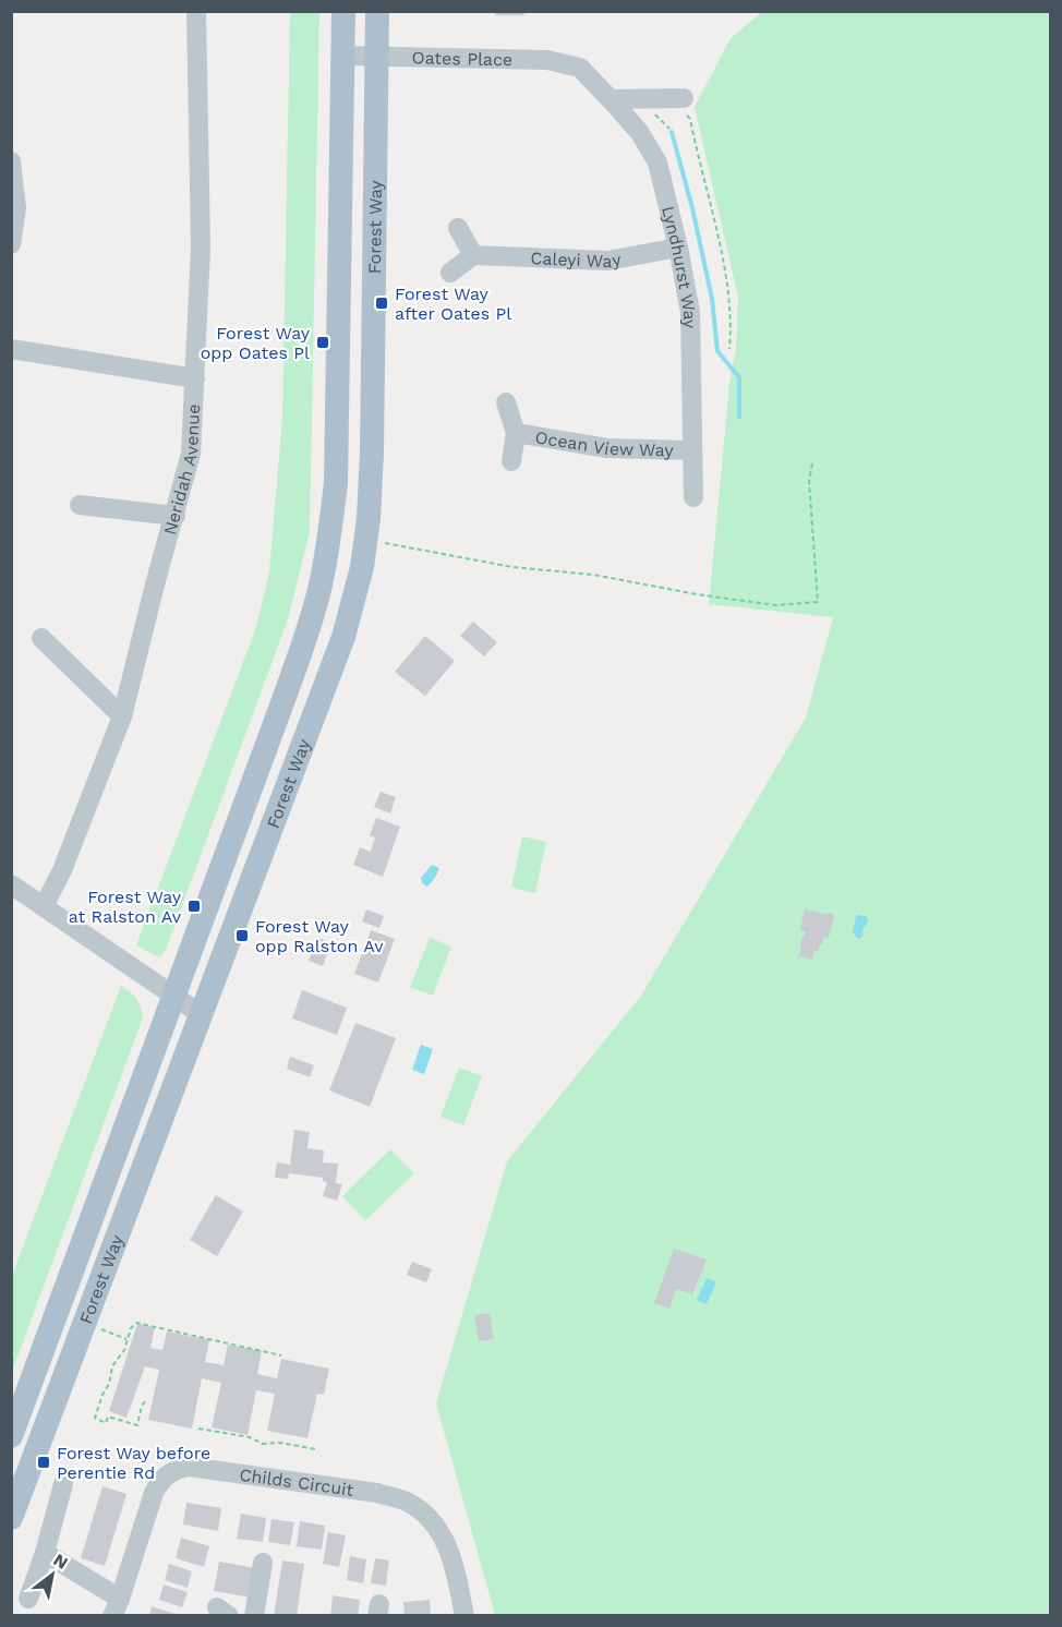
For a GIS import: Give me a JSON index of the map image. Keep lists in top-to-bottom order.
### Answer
{
  "streets": {
    "main road": ["Forest Way"],
    "street": [
      "Oates Place",
      "Caleyi Way",
      "Lyndhurst Way",
      "Ocean View Way",
      "Neridah Avenue",
      "Childs Circuit"
    ]
  },
  "crossings": [
    ["Oates Place", "Forest Way"],
    ["Oates Place", "Lyndhurst Way"],
    ["Caleyi Way", "Lyndhurst Way"],
    ["Lyndhurst Way", "Ocean View Way"]
  ],
  "places": {
    "transit": [
      "Forest Way after Oates Pl",
      "Forest Way opp Oates Pl",
      "Forest Way at Ralston Av",
      "Forest Way opp Ralston Av",
      "Forest Way before Perentie Rd"
    ]
  },
  "north": "top right"
}
